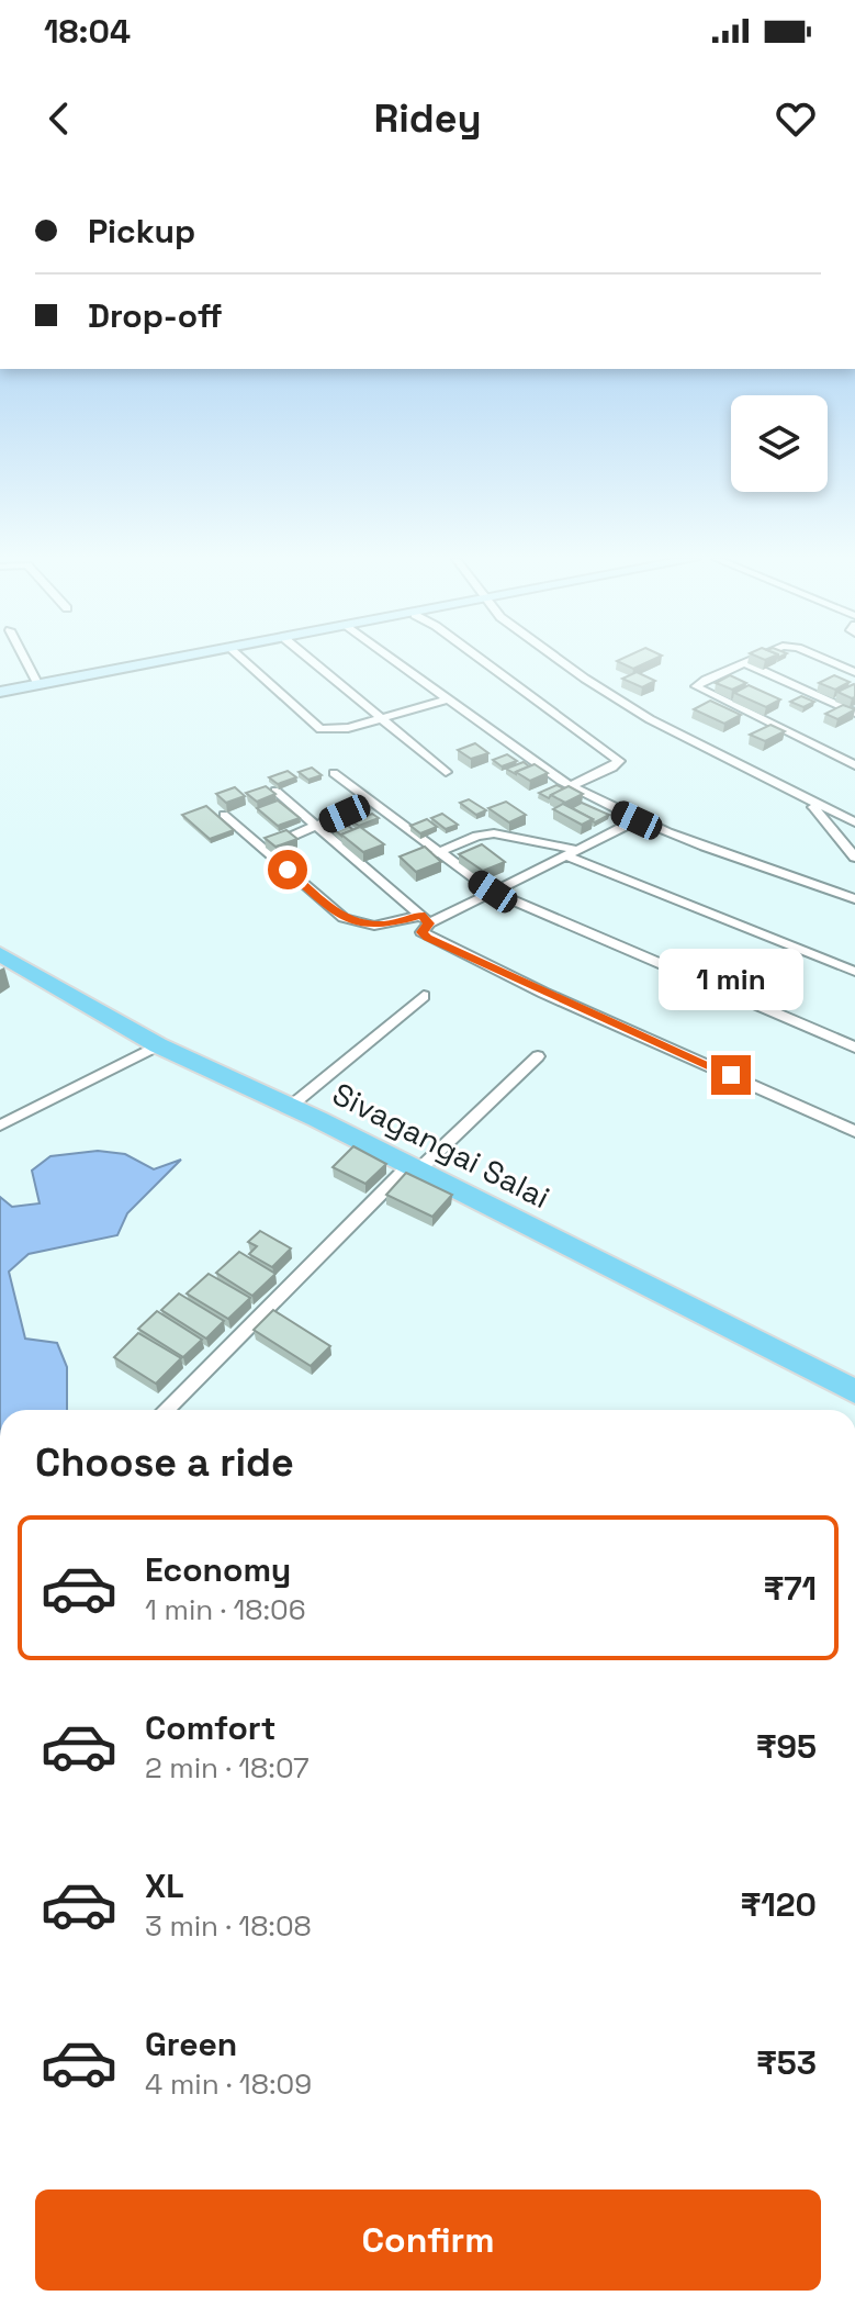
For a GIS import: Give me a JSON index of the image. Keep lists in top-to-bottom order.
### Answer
{
  "streets": {
    "main road": ["Sivagangai Salai"]
  },
  "page": {
    "status": "18:04",
    "header": "Ridey",
    "banner": ["Pickup", "Drop-off"],
    "bubble": "1 min",
    "heading": "Choose a ride",
    "list": [
      {
        "name": "Economy",
        "note": "1 min · 18:06",
        "value": "₹71"
      },
      {
        "name": "Comfort",
        "note": "2 min · 18:07",
        "value": "₹95"
      },
      {
        "name": "XL",
        "note": "3 min · 18:08",
        "value": "₹120"
      },
      {
        "name": "Green",
        "note": "4 min · 18:09",
        "value": "₹53"
      }
    ],
    "buttons": "Confirm"
  }
}
